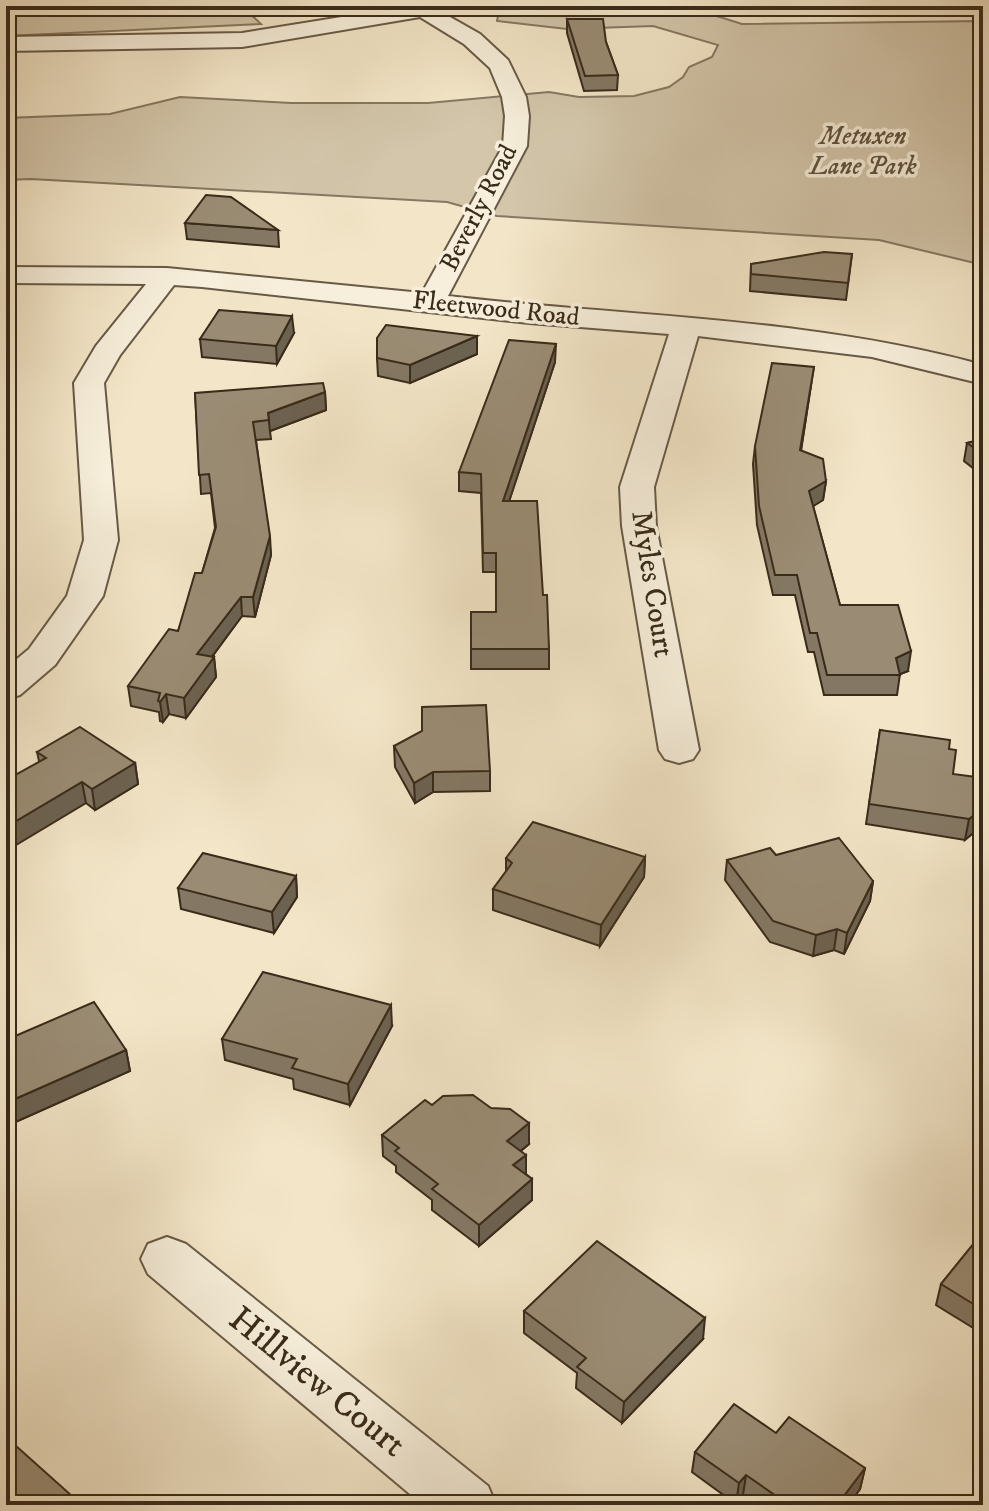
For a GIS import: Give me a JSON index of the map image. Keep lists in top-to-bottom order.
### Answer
{
  "streets": {
    "street": [
      "Beverly Road",
      "Fleetwood Road",
      "Myles Court",
      "Hillview Court"
    ]
  },
  "crossings": [
    ["Beverly Road", "Fleetwood Road"],
    ["Fleetwood Road", "Myles Court"]
  ],
  "parks": ["Metuxen Lane Park"]
}
